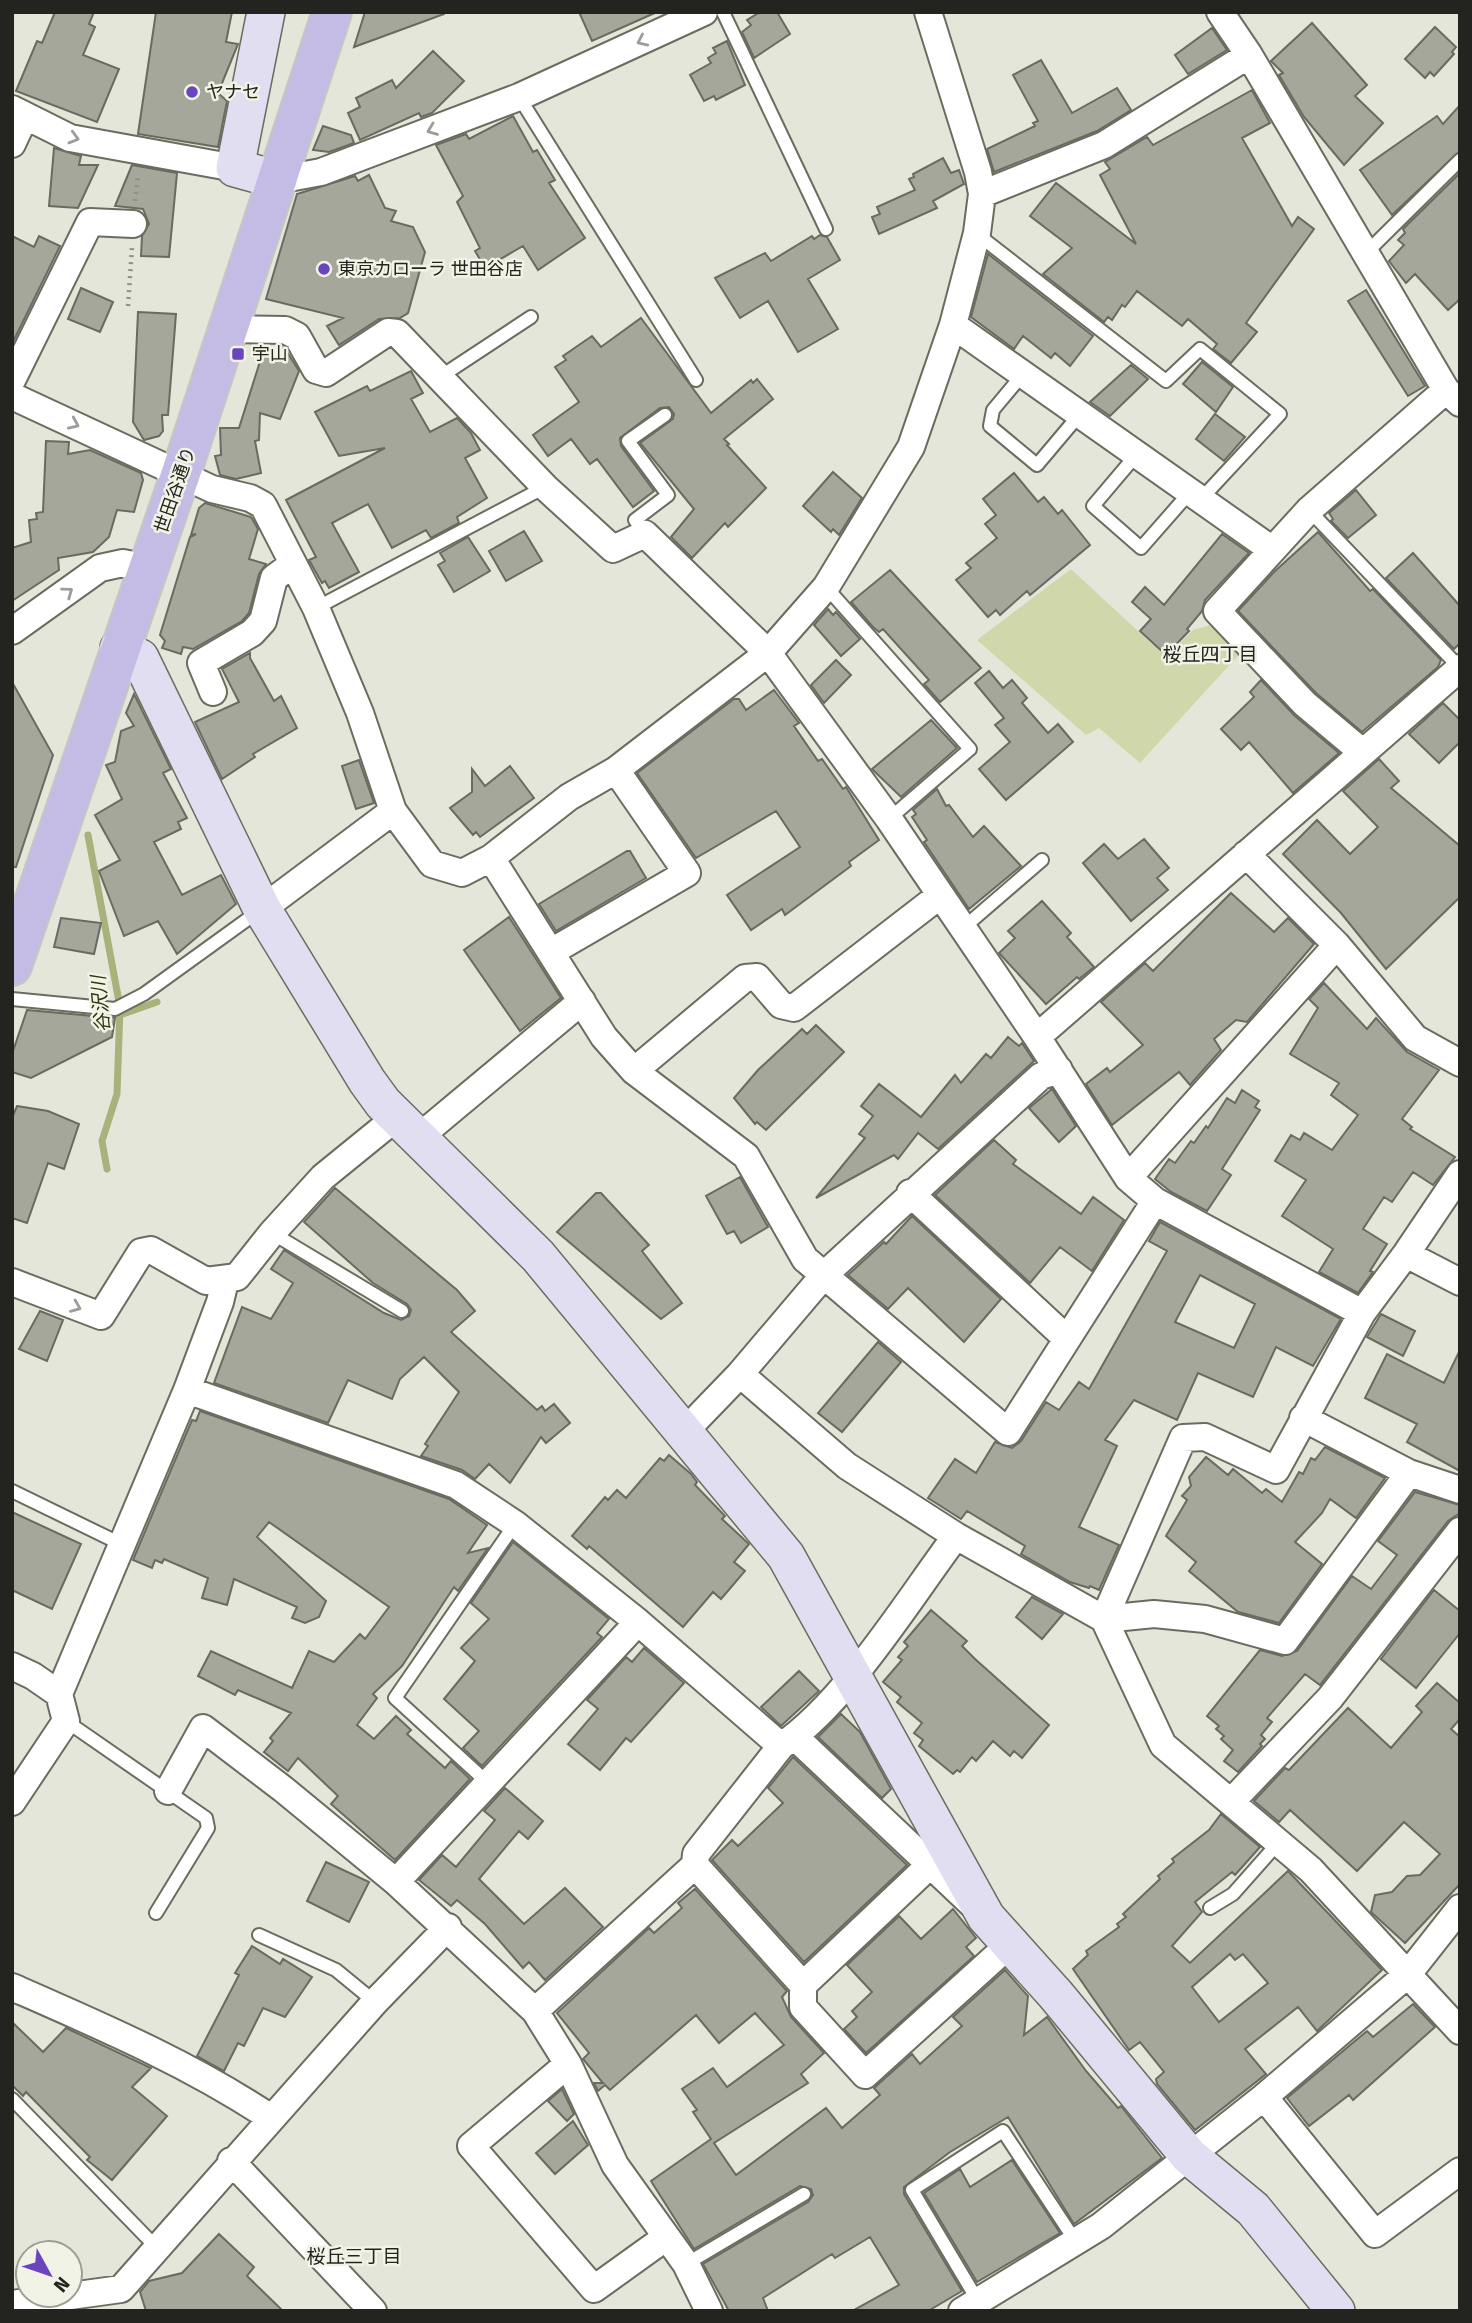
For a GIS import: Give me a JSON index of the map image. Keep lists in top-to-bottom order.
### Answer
{
  "streets": {
    "main road": ["世田谷通り"]
  },
  "districts": ["桜丘四丁目", "桜丘三丁目"],
  "water": ["谷沢川"],
  "places": {
    "other": ["ヤナセ", "東京カローラ 世田谷店"],
    "transit": ["宇山"]
  },
  "north": "bottom right"
}
